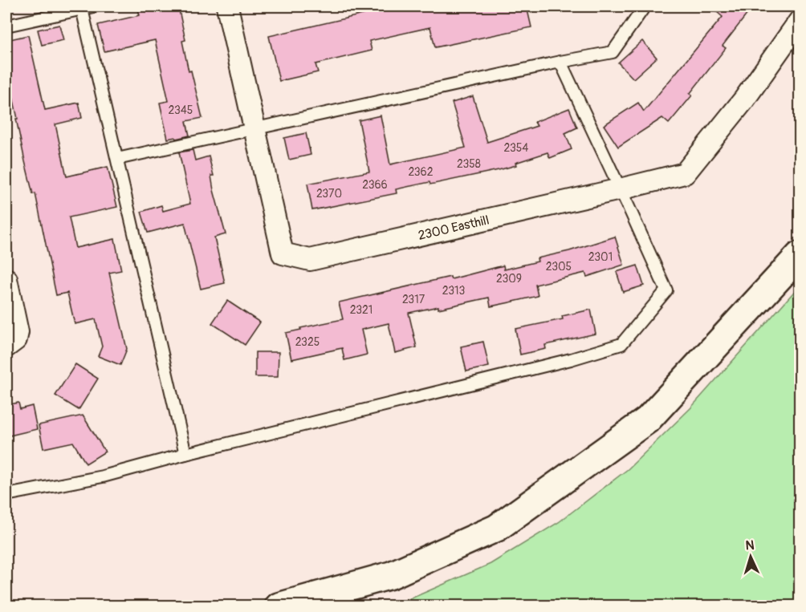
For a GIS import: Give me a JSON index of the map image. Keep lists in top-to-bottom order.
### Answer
{
  "streets": {
    "street": ["2300 Easthill"]
  },
  "house_numbers": [
    "2345",
    "2354",
    "2358",
    "2362",
    "2366",
    "2370",
    "2301",
    "2305",
    "2309",
    "2313",
    "2317",
    "2321",
    "2325"
  ],
  "north": "top"
}
